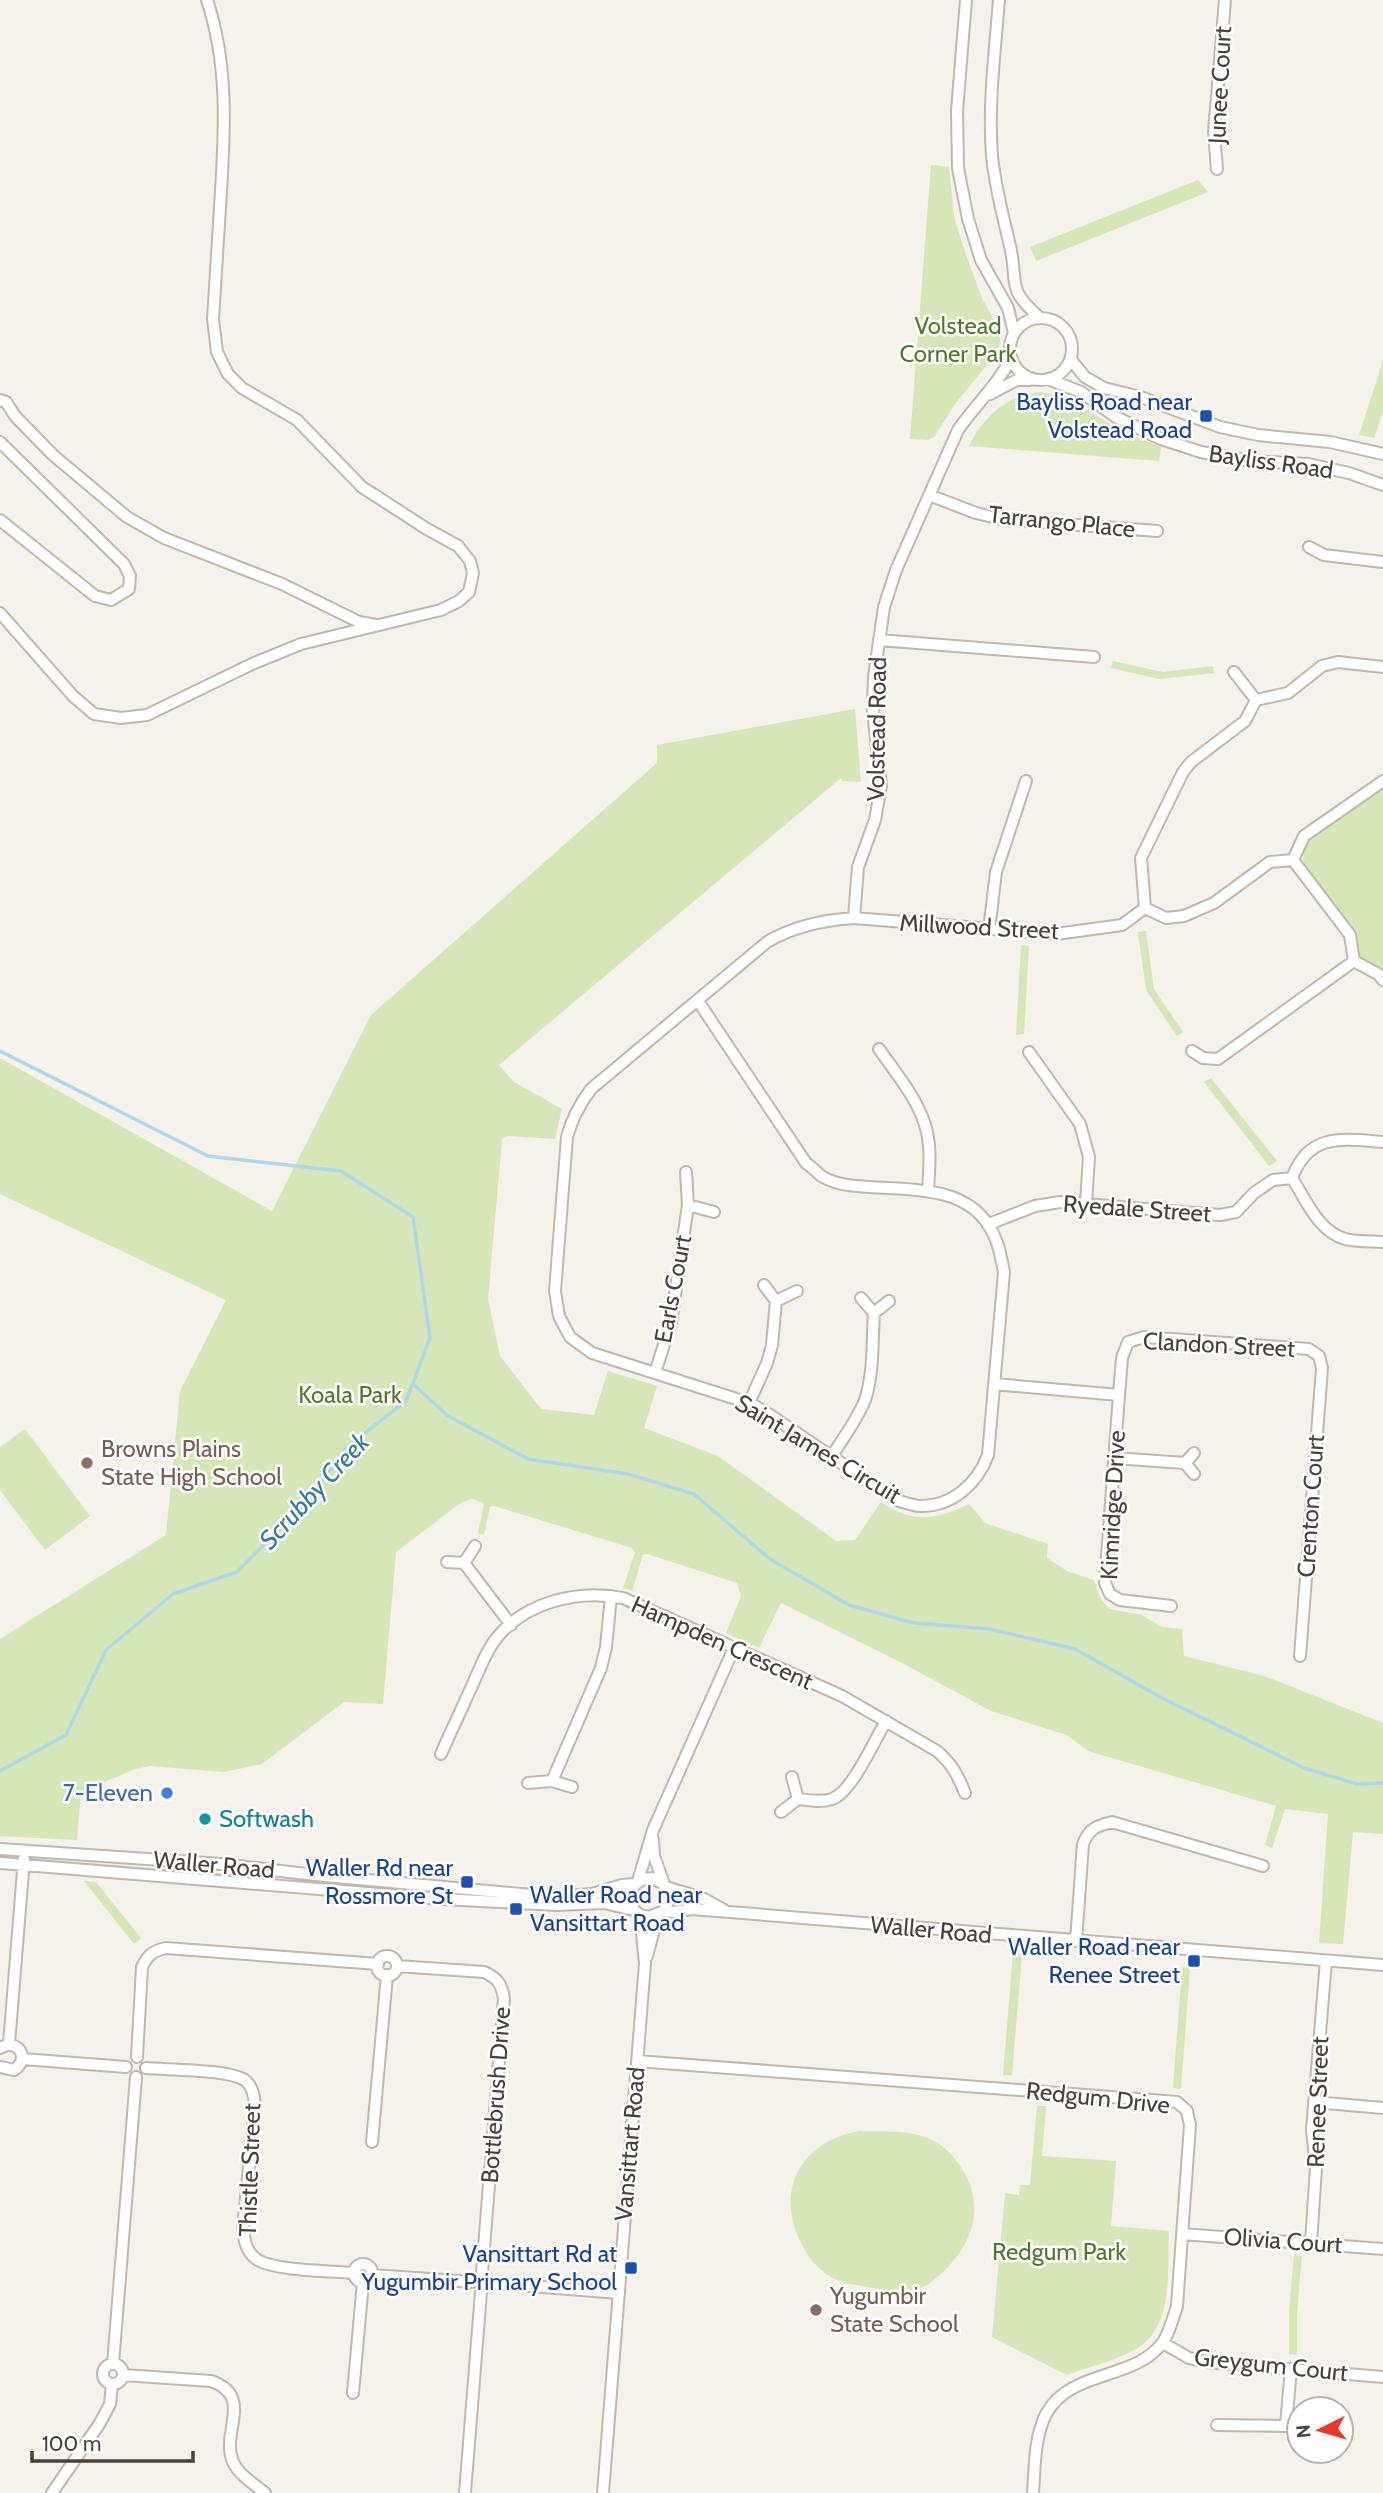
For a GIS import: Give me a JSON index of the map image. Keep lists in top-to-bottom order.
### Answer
{
  "streets": {
    "street": [
      "Junee Court",
      "Bayliss Road",
      "Tarrango Place",
      "Volstead Road",
      "Millwood Street",
      "Ryedale Street",
      "Earls Court",
      "Clandon Street",
      "Saint James Circuit",
      "Kimridge Drive",
      "Crenton Court",
      "Hampden Crescent",
      "Waller Road",
      "Bottlebrush Drive",
      "Redgum Drive",
      "Renee Street",
      "Vansittart Road",
      "Thistle Street",
      "Olivia Court",
      "Greygum Court"
    ]
  },
  "crossings": [
    ["Bayliss Road", "Volstead Road"],
    ["Tarrango Place", "Volstead Road"],
    ["Volstead Road", "Millwood Street"],
    ["Volstead Road", "Saint James Circuit"],
    ["Millwood Street", "Saint James Circuit"],
    ["Ryedale Street", "Saint James Circuit"],
    ["Earls Court", "Saint James Circuit"],
    ["Clandon Street", "Kimridge Drive"],
    ["Clandon Street", "Crenton Court"],
    ["Waller Road", "Renee Street"],
    ["Waller Road", "Vansittart Road"],
    ["Redgum Drive", "Vansittart Road"],
    ["Redgum Drive", "Olivia Court"],
    ["Redgum Drive", "Greygum Court"],
    ["Renee Street", "Olivia Court"]
  ],
  "water": ["Scrubby Creek"],
  "parks": ["Volstead Corner Park", "Koala Park", "Redgum Park"],
  "places": {
    "transit": [
      "Bayliss Road near Volstead Road",
      "Waller Rd near Rossmore St",
      "Waller Road near Vansittart Road",
      "Waller Road near Renee Street",
      "Vansittart Rd at Yugumbir Primary School"
    ],
    "other": [
      "Browns Plains State High School",
      "7-Eleven",
      "Softwash",
      "Yugumbir State School"
    ]
  },
  "scale_bar": "100 m",
  "north": "left"
}
